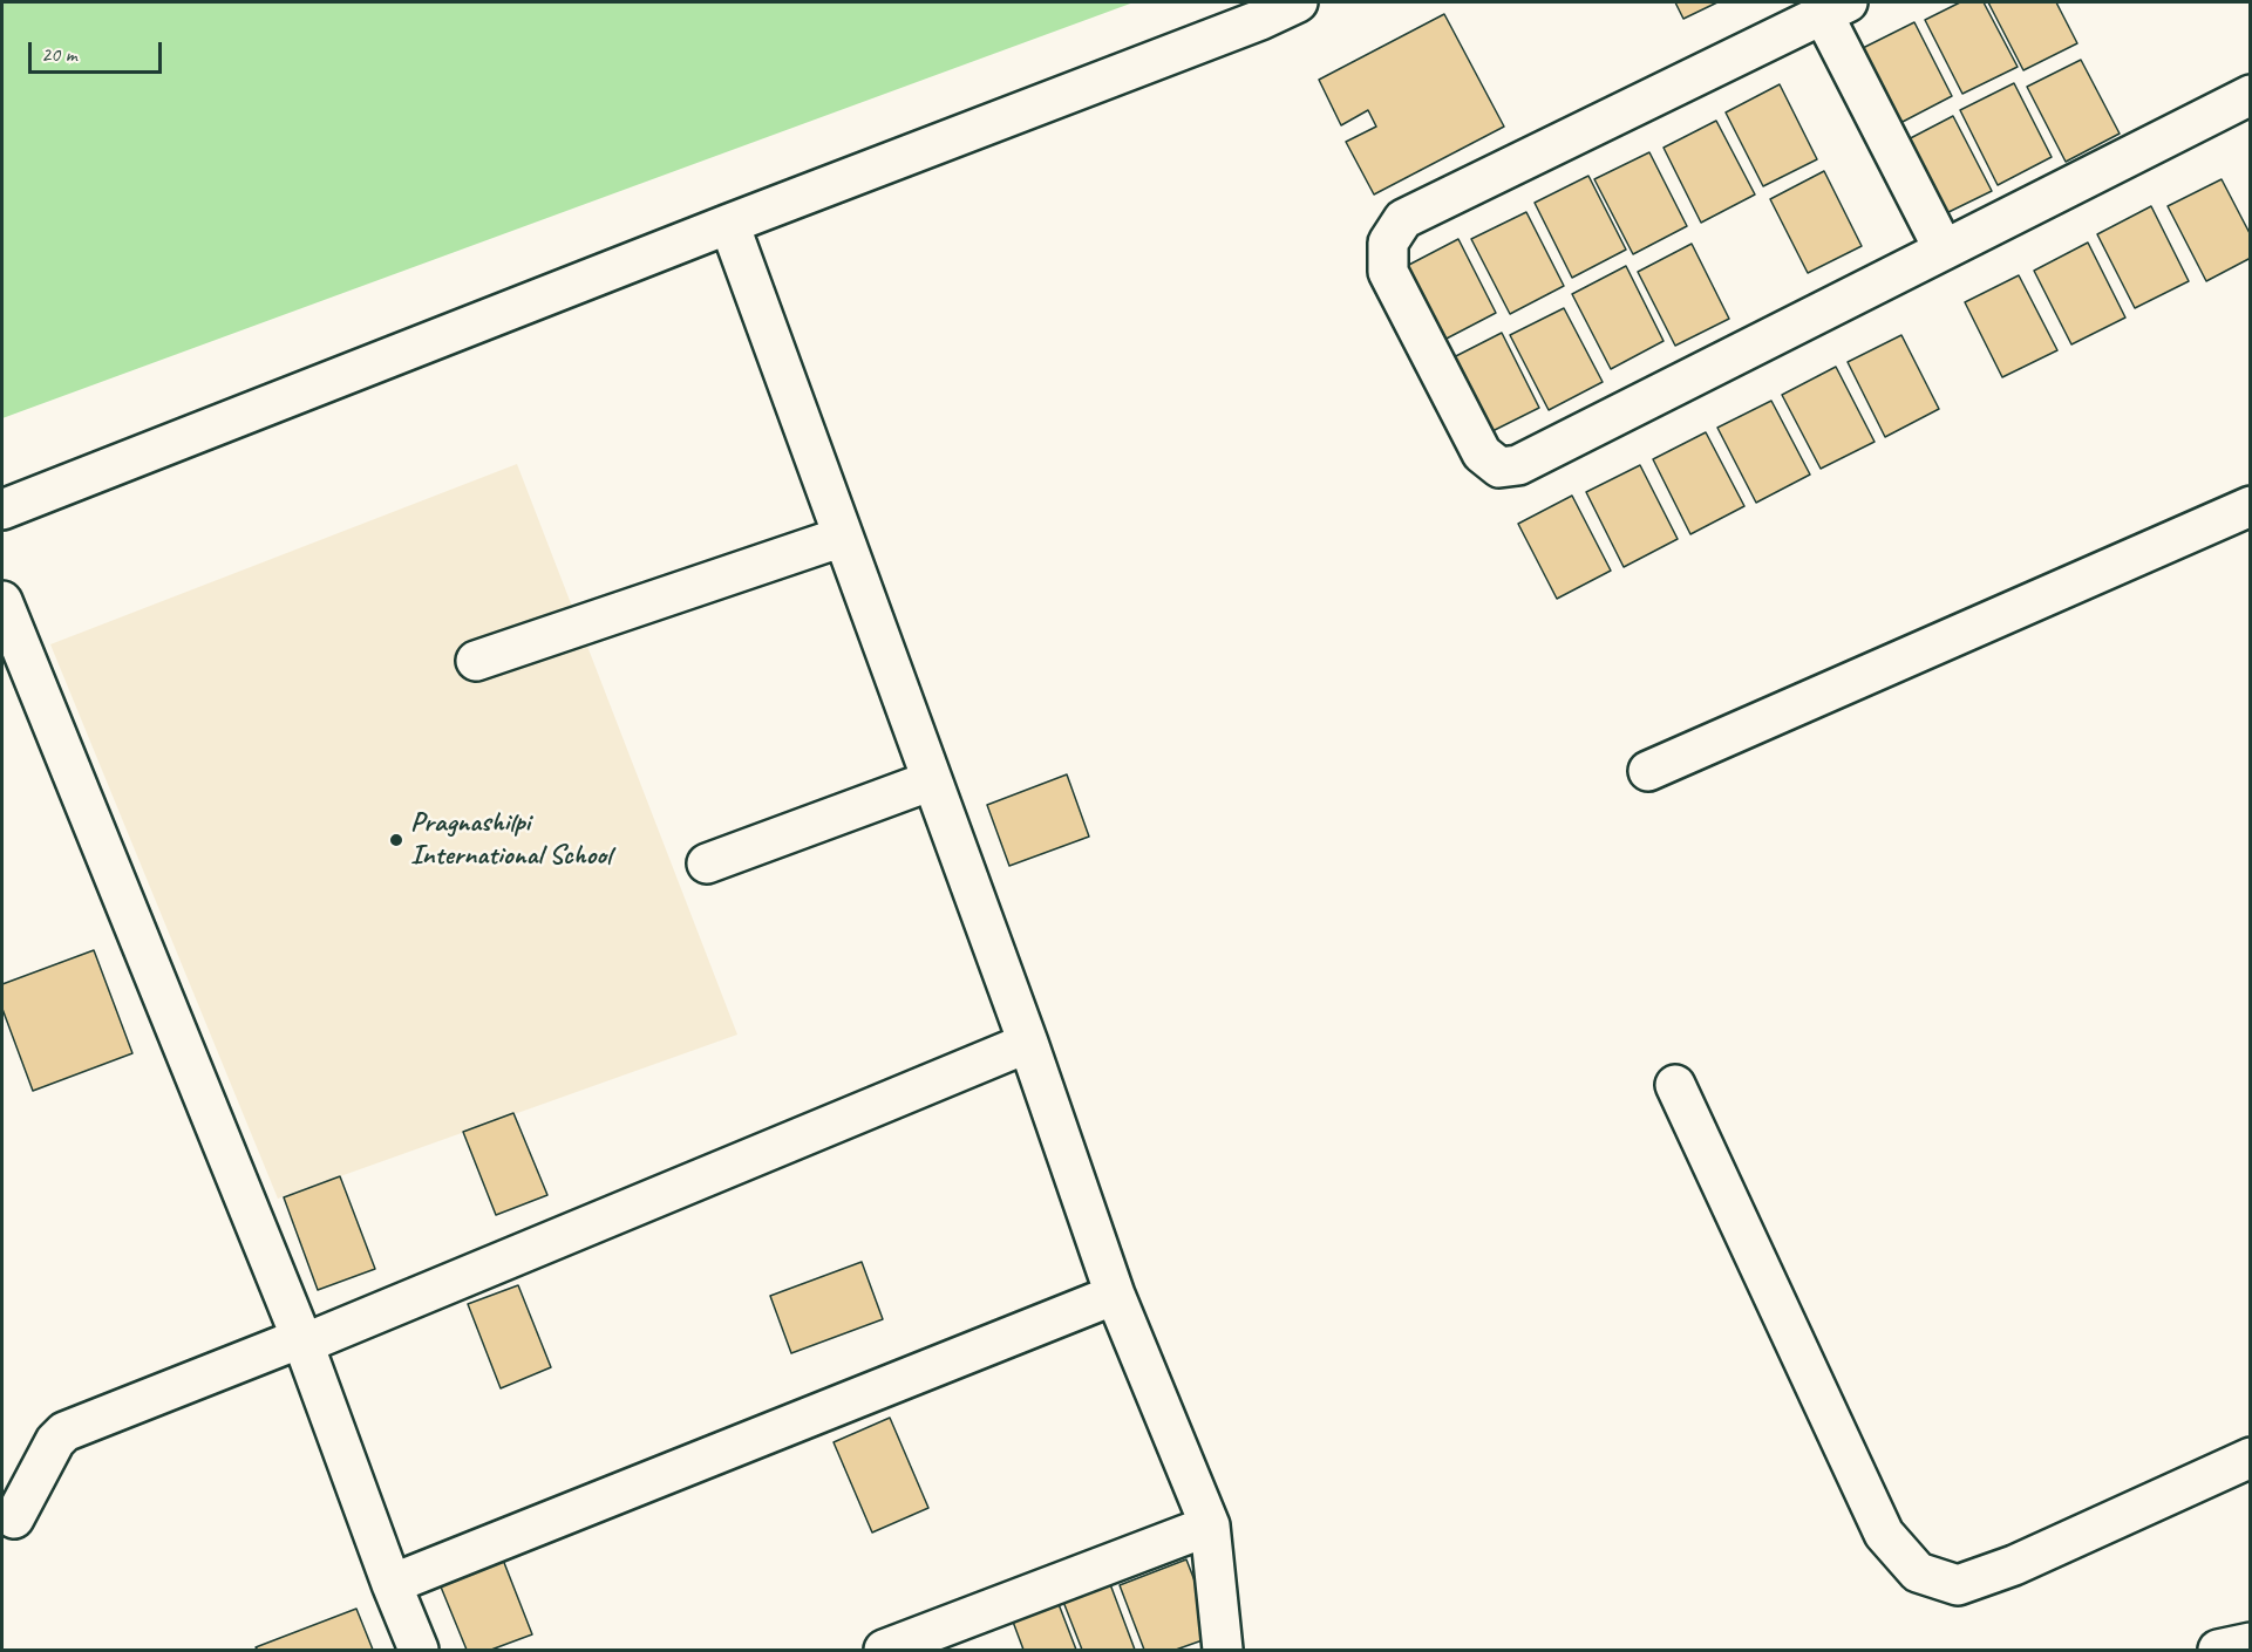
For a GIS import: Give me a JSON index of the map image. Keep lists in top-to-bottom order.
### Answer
{
  "places": ["Pragnashilpi International School"],
  "scale_bar": "20 m"
}
